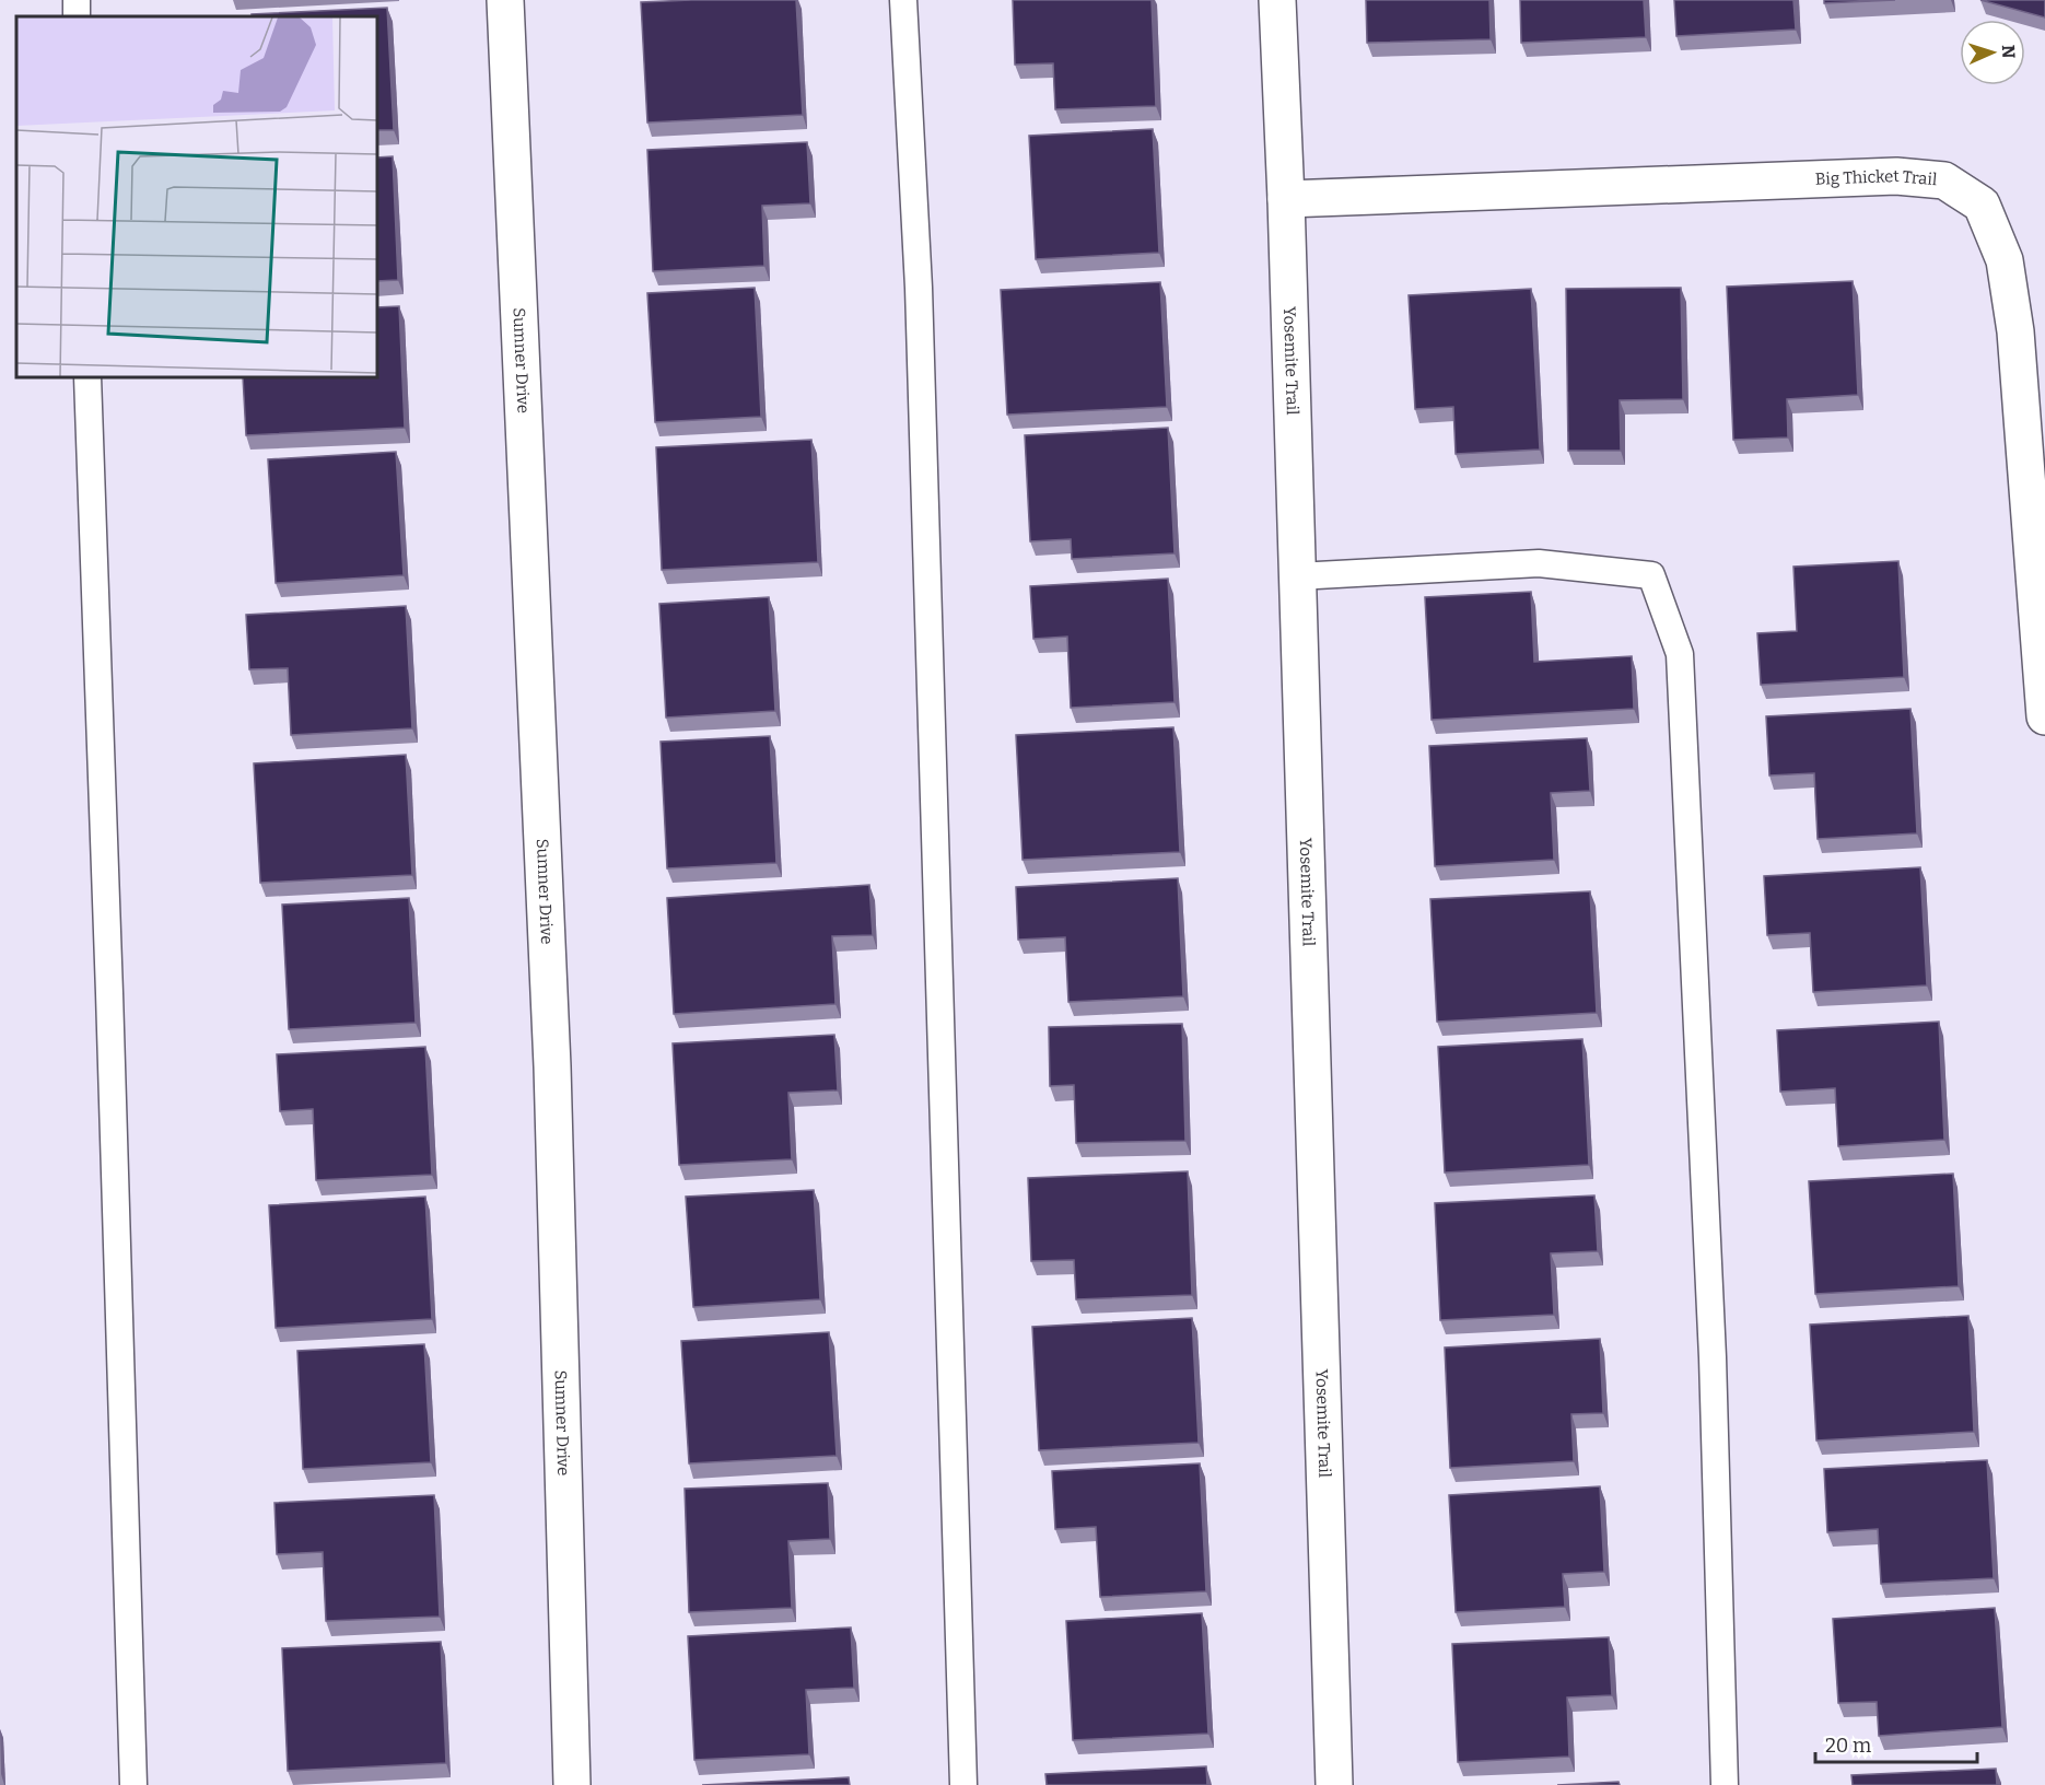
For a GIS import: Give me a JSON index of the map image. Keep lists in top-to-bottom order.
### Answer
{
  "streets": {
    "street": ["Big Thicket Trail", "Sumner Drive", "Yosemite Trail"]
  },
  "crossings": [
    ["Big Thicket Trail", "Yosemite Trail"]
  ],
  "scale_bar": "20 m",
  "north": "right"
}
